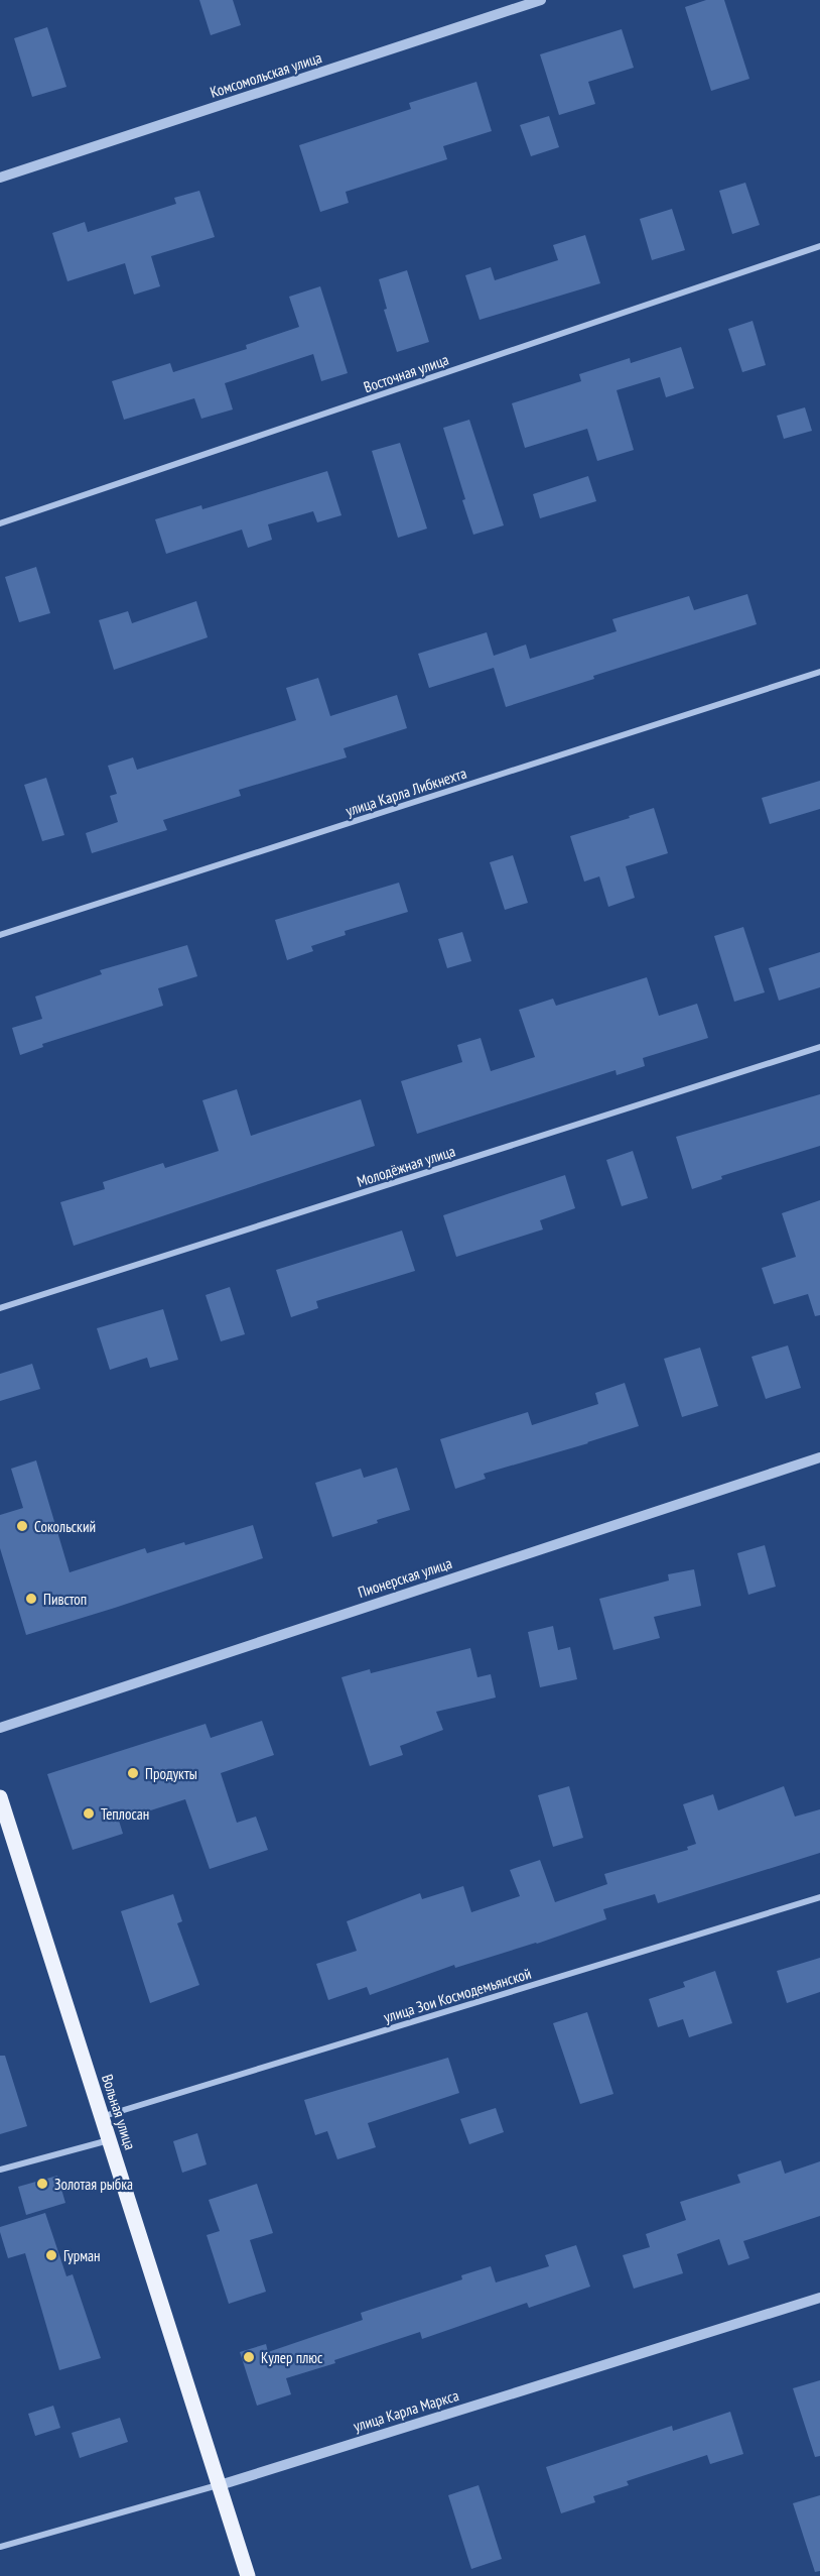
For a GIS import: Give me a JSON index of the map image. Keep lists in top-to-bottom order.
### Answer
{
  "streets": {
    "main road": ["Вольная улица"],
    "street": [
      "Комсомольская улица",
      "Восточная улица",
      "улица Карла Либкнехта",
      "Молодёжная улица",
      "Пионерская улица",
      "улица Зои Космодемьянской",
      "улица Карла Маркса"
    ]
  },
  "crossings": [
    ["улица Зои Космодемьянской", "Вольная улица"],
    ["Вольная улица", "улица Карла Маркса"]
  ],
  "places": [
    "Сокольский",
    "Пивстоп",
    "Продукты",
    "Теплосан",
    "Золотая рыбка",
    "Гурман",
    "Кулер плюс"
  ]
}
